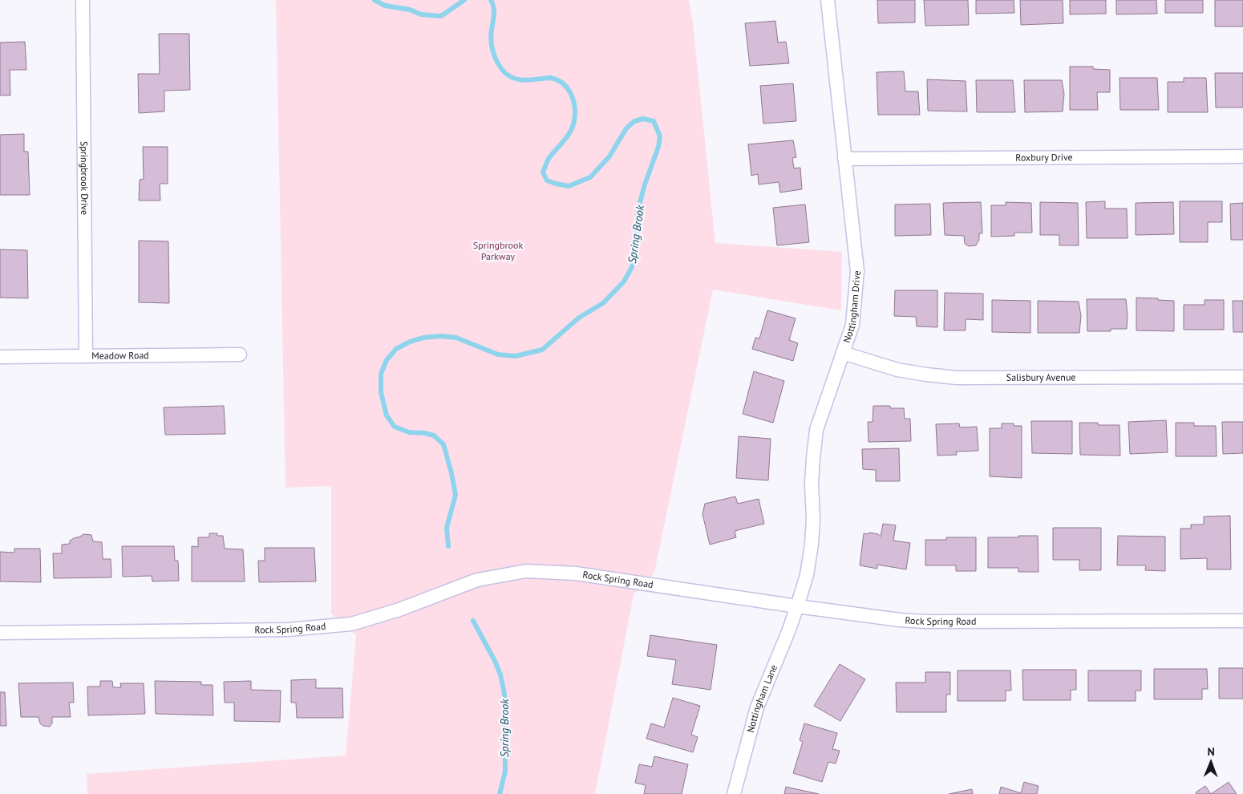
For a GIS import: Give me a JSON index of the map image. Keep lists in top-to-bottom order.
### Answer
{
  "streets": {
    "street": [
      "Roxbury Drive",
      "Springbrook Drive",
      "Nottingham Drive",
      "Meadow Road",
      "Salisbury Avenue",
      "Rock Spring Road",
      "Nottingham Lane"
    ]
  },
  "crossings": [
    ["Roxbury Drive", "Nottingham Drive"],
    ["Springbrook Drive", "Meadow Road"],
    ["Nottingham Drive", "Salisbury Avenue"],
    ["Nottingham Drive", "Rock Spring Road"],
    ["Nottingham Drive", "Nottingham Lane"],
    ["Rock Spring Road", "Nottingham Lane"]
  ],
  "water": ["Spring Brook"],
  "parks": ["Springbrook Parkway"],
  "north": "top"
}
